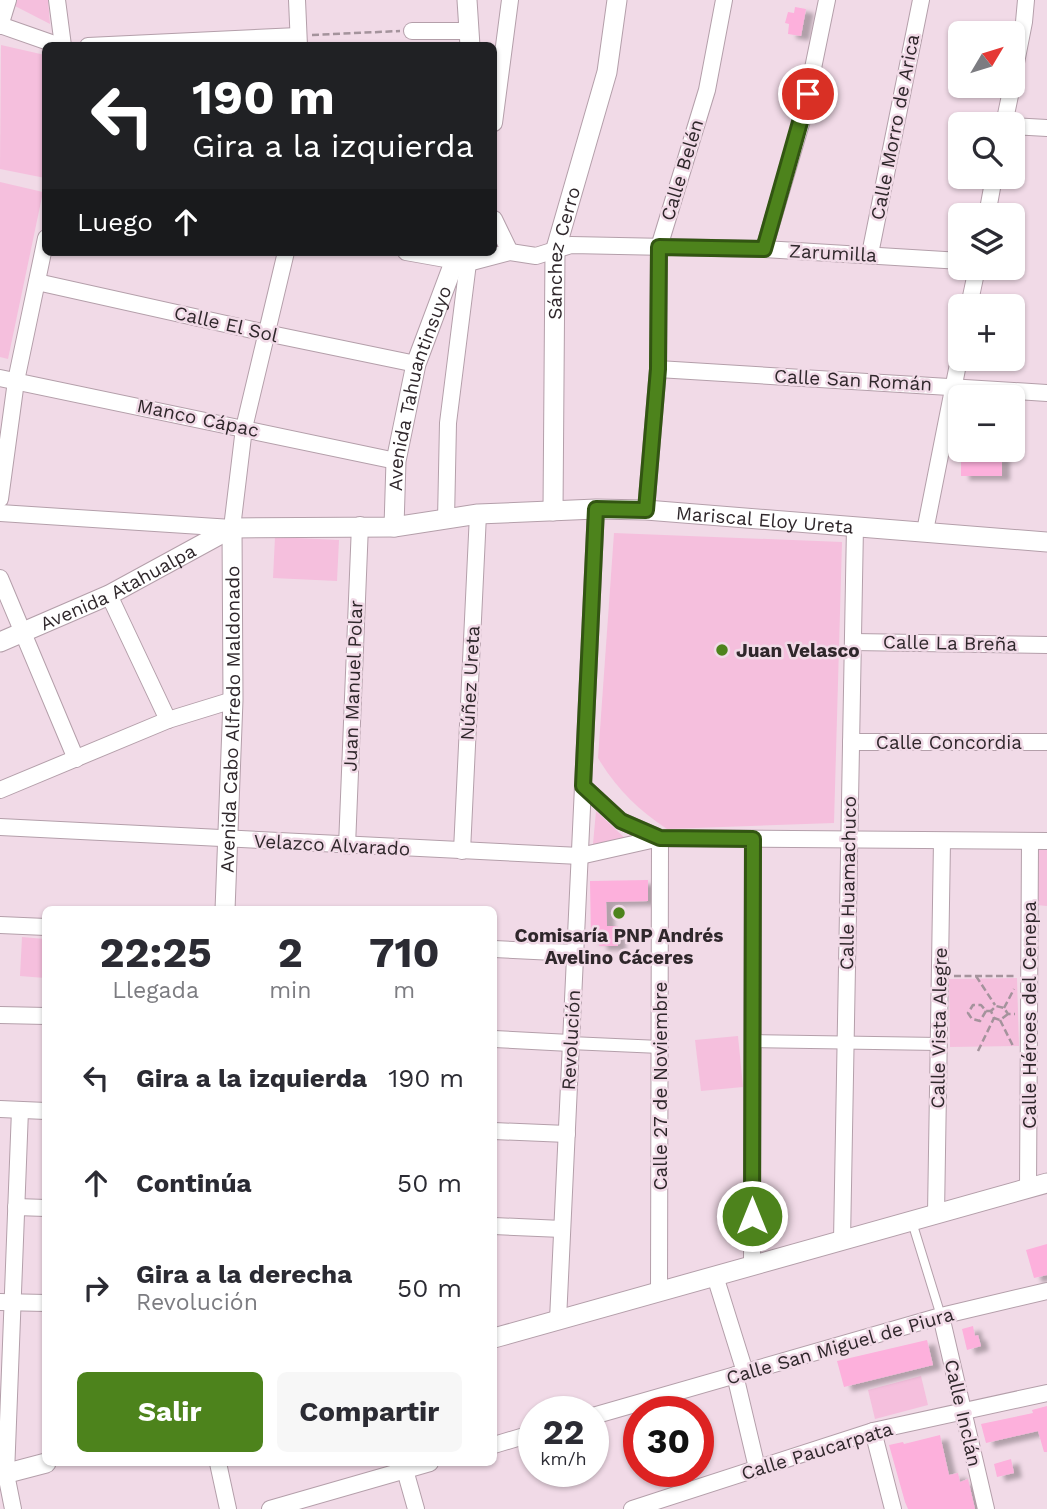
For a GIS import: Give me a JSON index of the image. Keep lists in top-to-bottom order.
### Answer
{
  "streets": {
    "street": [
      "Calle Morro de Arica",
      "Calle Belén",
      "Sánchez Cerro",
      "Zarumilla",
      "Calle El Sol",
      "Calle San Román",
      "Avenida Tahuantinsuyo",
      "Manco Cápac",
      "Mariscal Eloy Ureta",
      "Avenida Atahualpa",
      "Calle La Breña",
      "Núñez Ureta",
      "Juan Manuel Polar",
      "Avenida Cabo Alfredo Maldonado",
      "Calle Concordia",
      "Velazco Alvarado",
      "Calle Huamachuco",
      "Calle Héroes del Cenepa",
      "Calle Vista Alegre",
      "Revolución",
      "Calle 27 de Noviembre",
      "Calle San Miguel de Piura",
      "Calle Inclán",
      "Calle Paucarpata"
    ]
  },
  "crossings": [
    ["Calle Morro de Arica", "Zarumilla"],
    ["Calle Belén", "Zarumilla"],
    ["Calle Belén", "Calle San Román"],
    ["Calle Belén", "Mariscal Eloy Ureta"],
    ["Sánchez Cerro", "Zarumilla"],
    ["Sánchez Cerro", "Mariscal Eloy Ureta"],
    ["Calle El Sol", "Avenida Tahuantinsuyo"],
    ["Avenida Tahuantinsuyo", "Manco Cápac"],
    ["Avenida Tahuantinsuyo", "Mariscal Eloy Ureta"],
    ["Mariscal Eloy Ureta", "Avenida Atahualpa"],
    ["Mariscal Eloy Ureta", "Núñez Ureta"],
    ["Mariscal Eloy Ureta", "Juan Manuel Polar"],
    ["Mariscal Eloy Ureta", "Avenida Cabo Alfredo Maldonado"],
    ["Mariscal Eloy Ureta", "Calle Huamachuco"],
    ["Mariscal Eloy Ureta", "Revolución"],
    ["Avenida Atahualpa", "Avenida Cabo Alfredo Maldonado"],
    ["Calle La Breña", "Calle Huamachuco"],
    ["Núñez Ureta", "Velazco Alvarado"],
    ["Juan Manuel Polar", "Velazco Alvarado"],
    ["Avenida Cabo Alfredo Maldonado", "Velazco Alvarado"],
    ["Calle Concordia", "Calle Huamachuco"],
    ["Velazco Alvarado", "Revolución"],
    ["Velazco Alvarado", "Calle 27 de Noviembre"],
    ["Calle San Miguel de Piura", "Calle Inclán"],
    ["Calle Inclán", "Calle Paucarpata"]
  ],
  "places": ["Juan Velasco", "Comisaría PNP Andrés Avelino Cáceres"],
  "north": "top right",
  "page": {
    "map_buttons": ["+", "−"],
    "turn": ["190 m", "Gira a la izquierda"],
    "then": "Luego",
    "eta": [
      "22:25",
      "Llegada",
      "2",
      "min",
      "710",
      "m"
    ],
    "list": [
      {
        "name": "Gira a la izquierda",
        "value": "190 m"
      },
      {
        "name": "Continúa",
        "value": "50 m"
      },
      {
        "name": "Gira a la derecha",
        "note": "Revolución",
        "value": "50 m"
      }
    ],
    "buttons": ["Salir", "Compartir"],
    "speed": "22 km/h",
    "limit": "30"
  }
}
